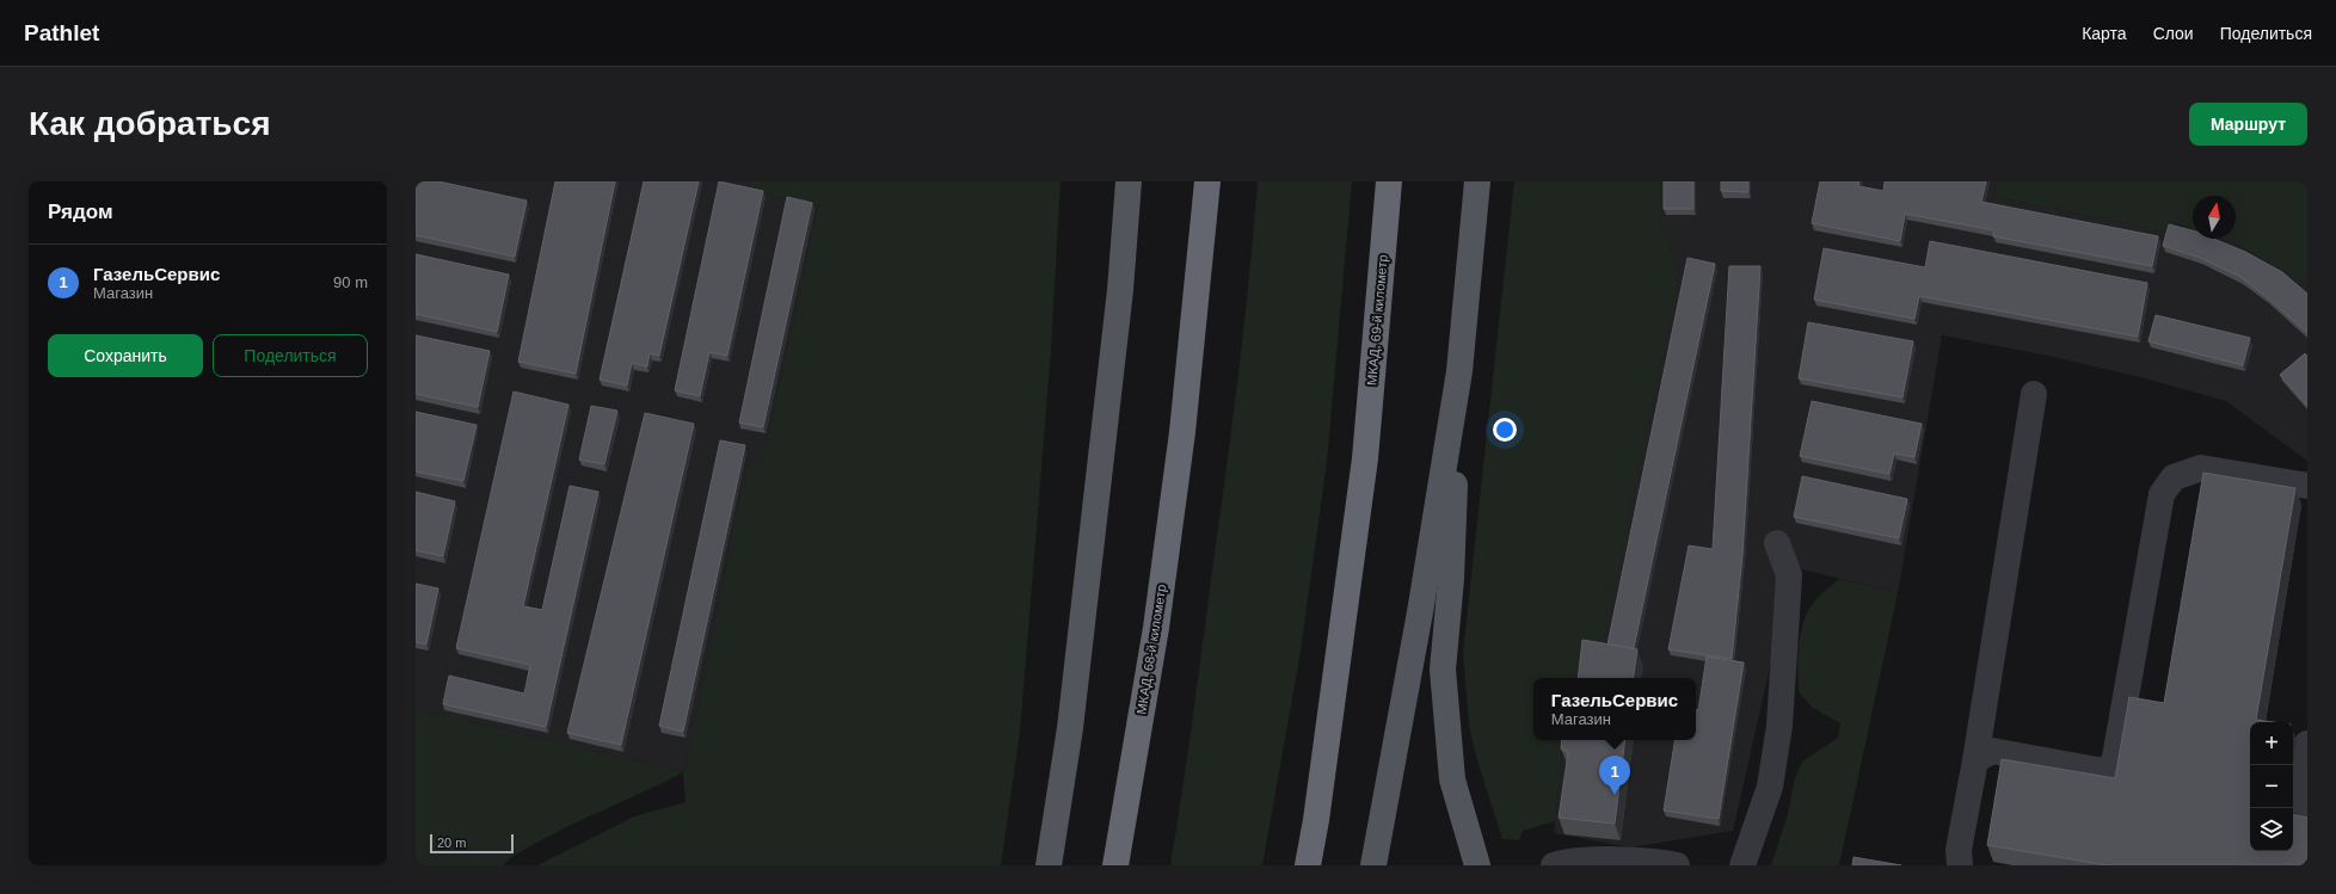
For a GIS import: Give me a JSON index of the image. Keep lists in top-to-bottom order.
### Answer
{
  "streets": {
    "highway": ["МКАД, 69-й километр", "МКАД, 68-й километр"]
  },
  "scale_bar": "20 m",
  "north": "top",
  "page": {
    "header": "Pathlet",
    "nav": ["Карта", "Слои", "Поделиться"],
    "buttons": [
      "Маршрут",
      ["Сохранить", "Поделиться"]
    ],
    "title": "Как добраться",
    "heading": "Рядом",
    "list": [
      {
        "mark": "1",
        "name": "ГазельСервис",
        "note": "Магазин",
        "value": "90 m"
      }
    ],
    "popup": ["ГазельСервис", "Магазин"],
    "map_buttons": ["+", "−"],
    "pins": "1",
    "scale": "20 m"
  }
}
